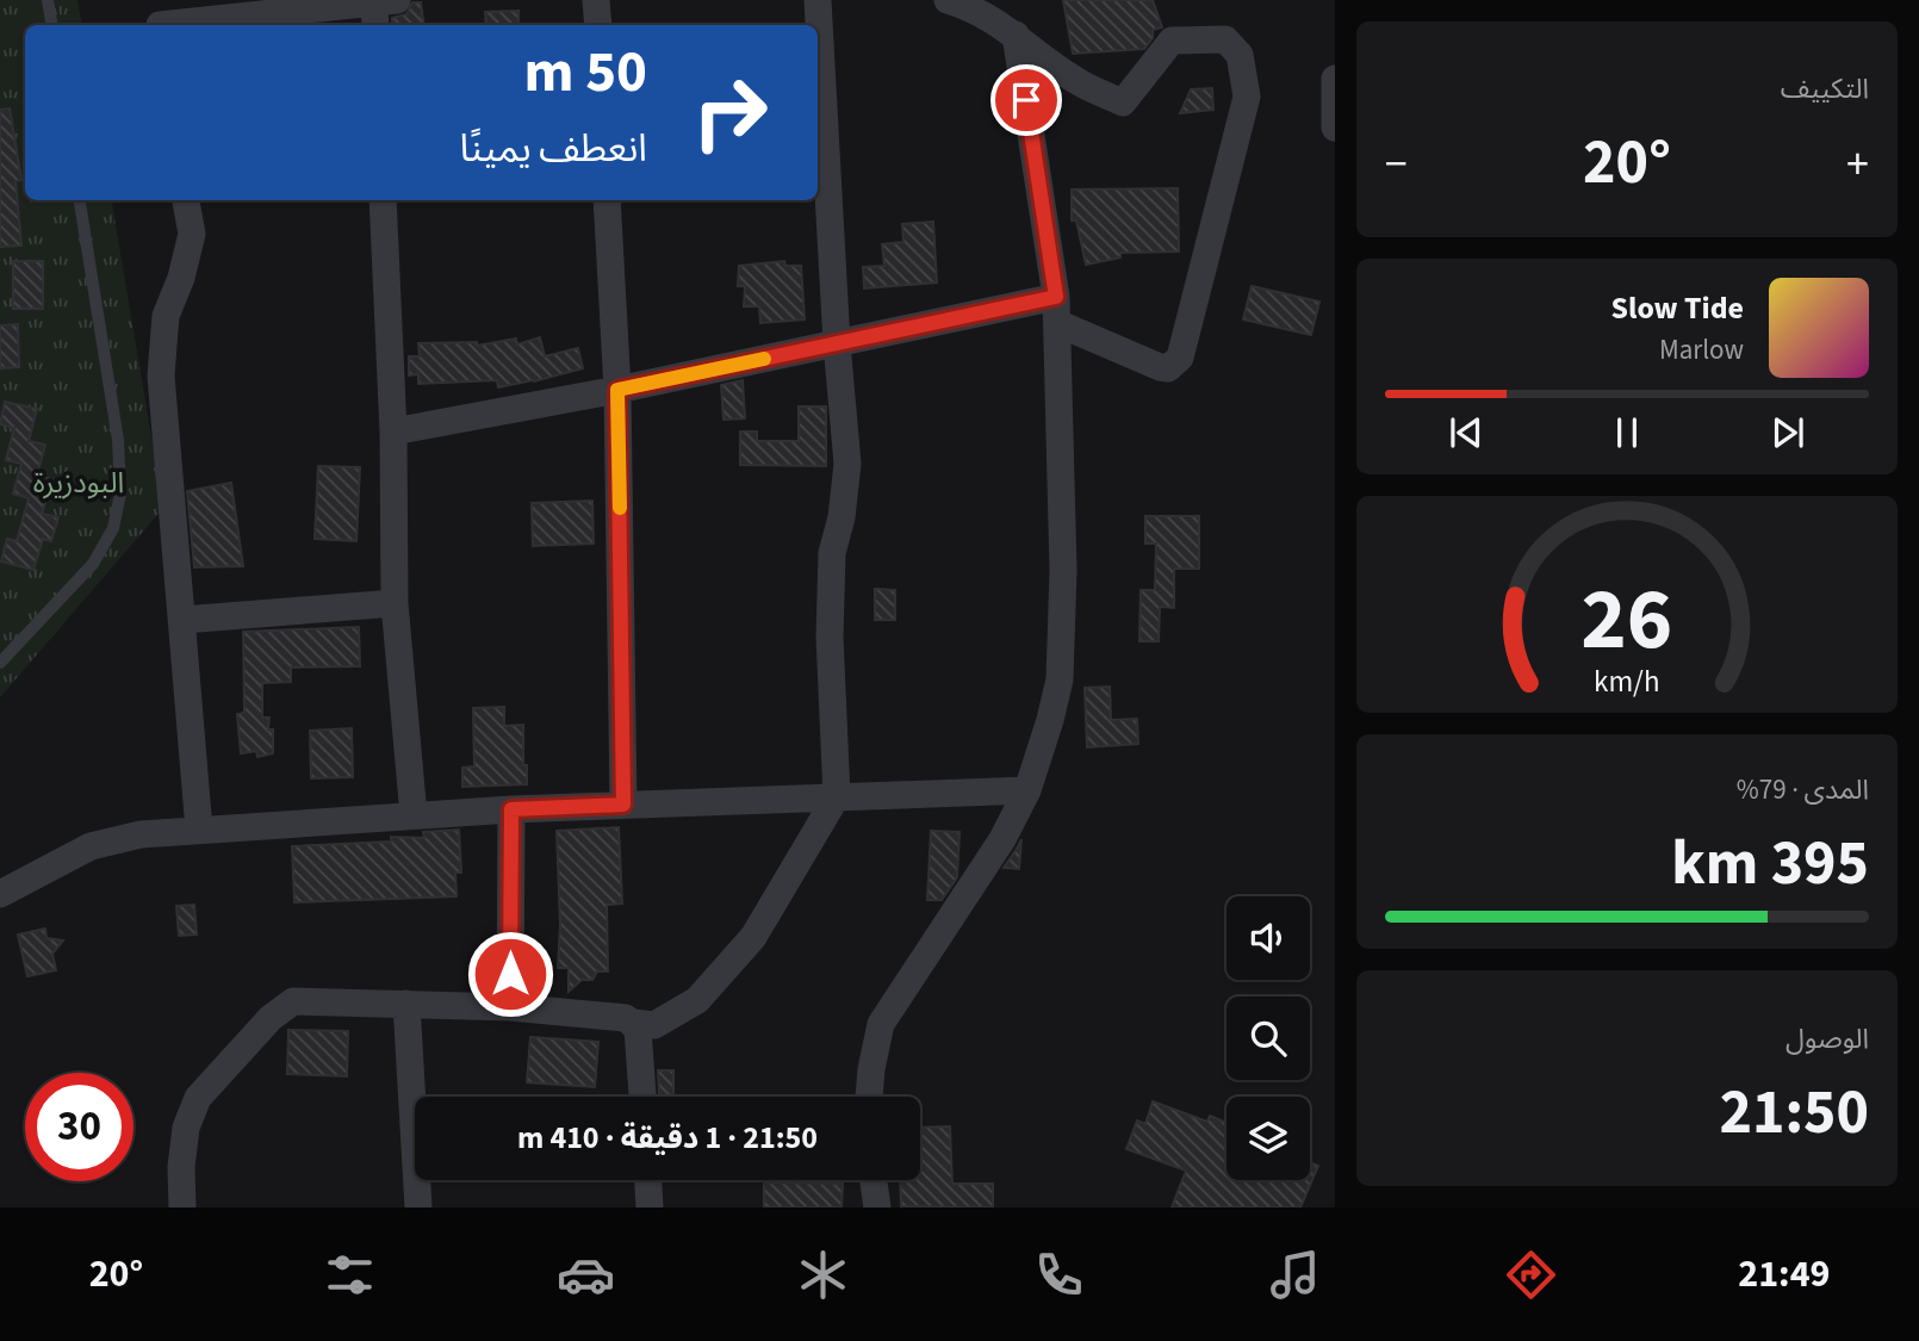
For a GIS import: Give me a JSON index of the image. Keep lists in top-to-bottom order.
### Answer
{
  "parks": ["البودزيرة"],
  "page": {
    "tile": [
      "التكييف",
      ["المدى · 79%", "395 km"],
      ["الوصول", "21:50"]
    ],
    "turn": ["50 m", "انعطف يمينًا"],
    "heat": ["−", "20°", "+"],
    "song": ["Slow Tide", "Marlow"],
    "limit": "30",
    "trip": "21:50 · 1 دقيقة · 410 m",
    "tabs": ["21:49", "20°"],
    "gauge": ["26", "km/h"]
  }
}
